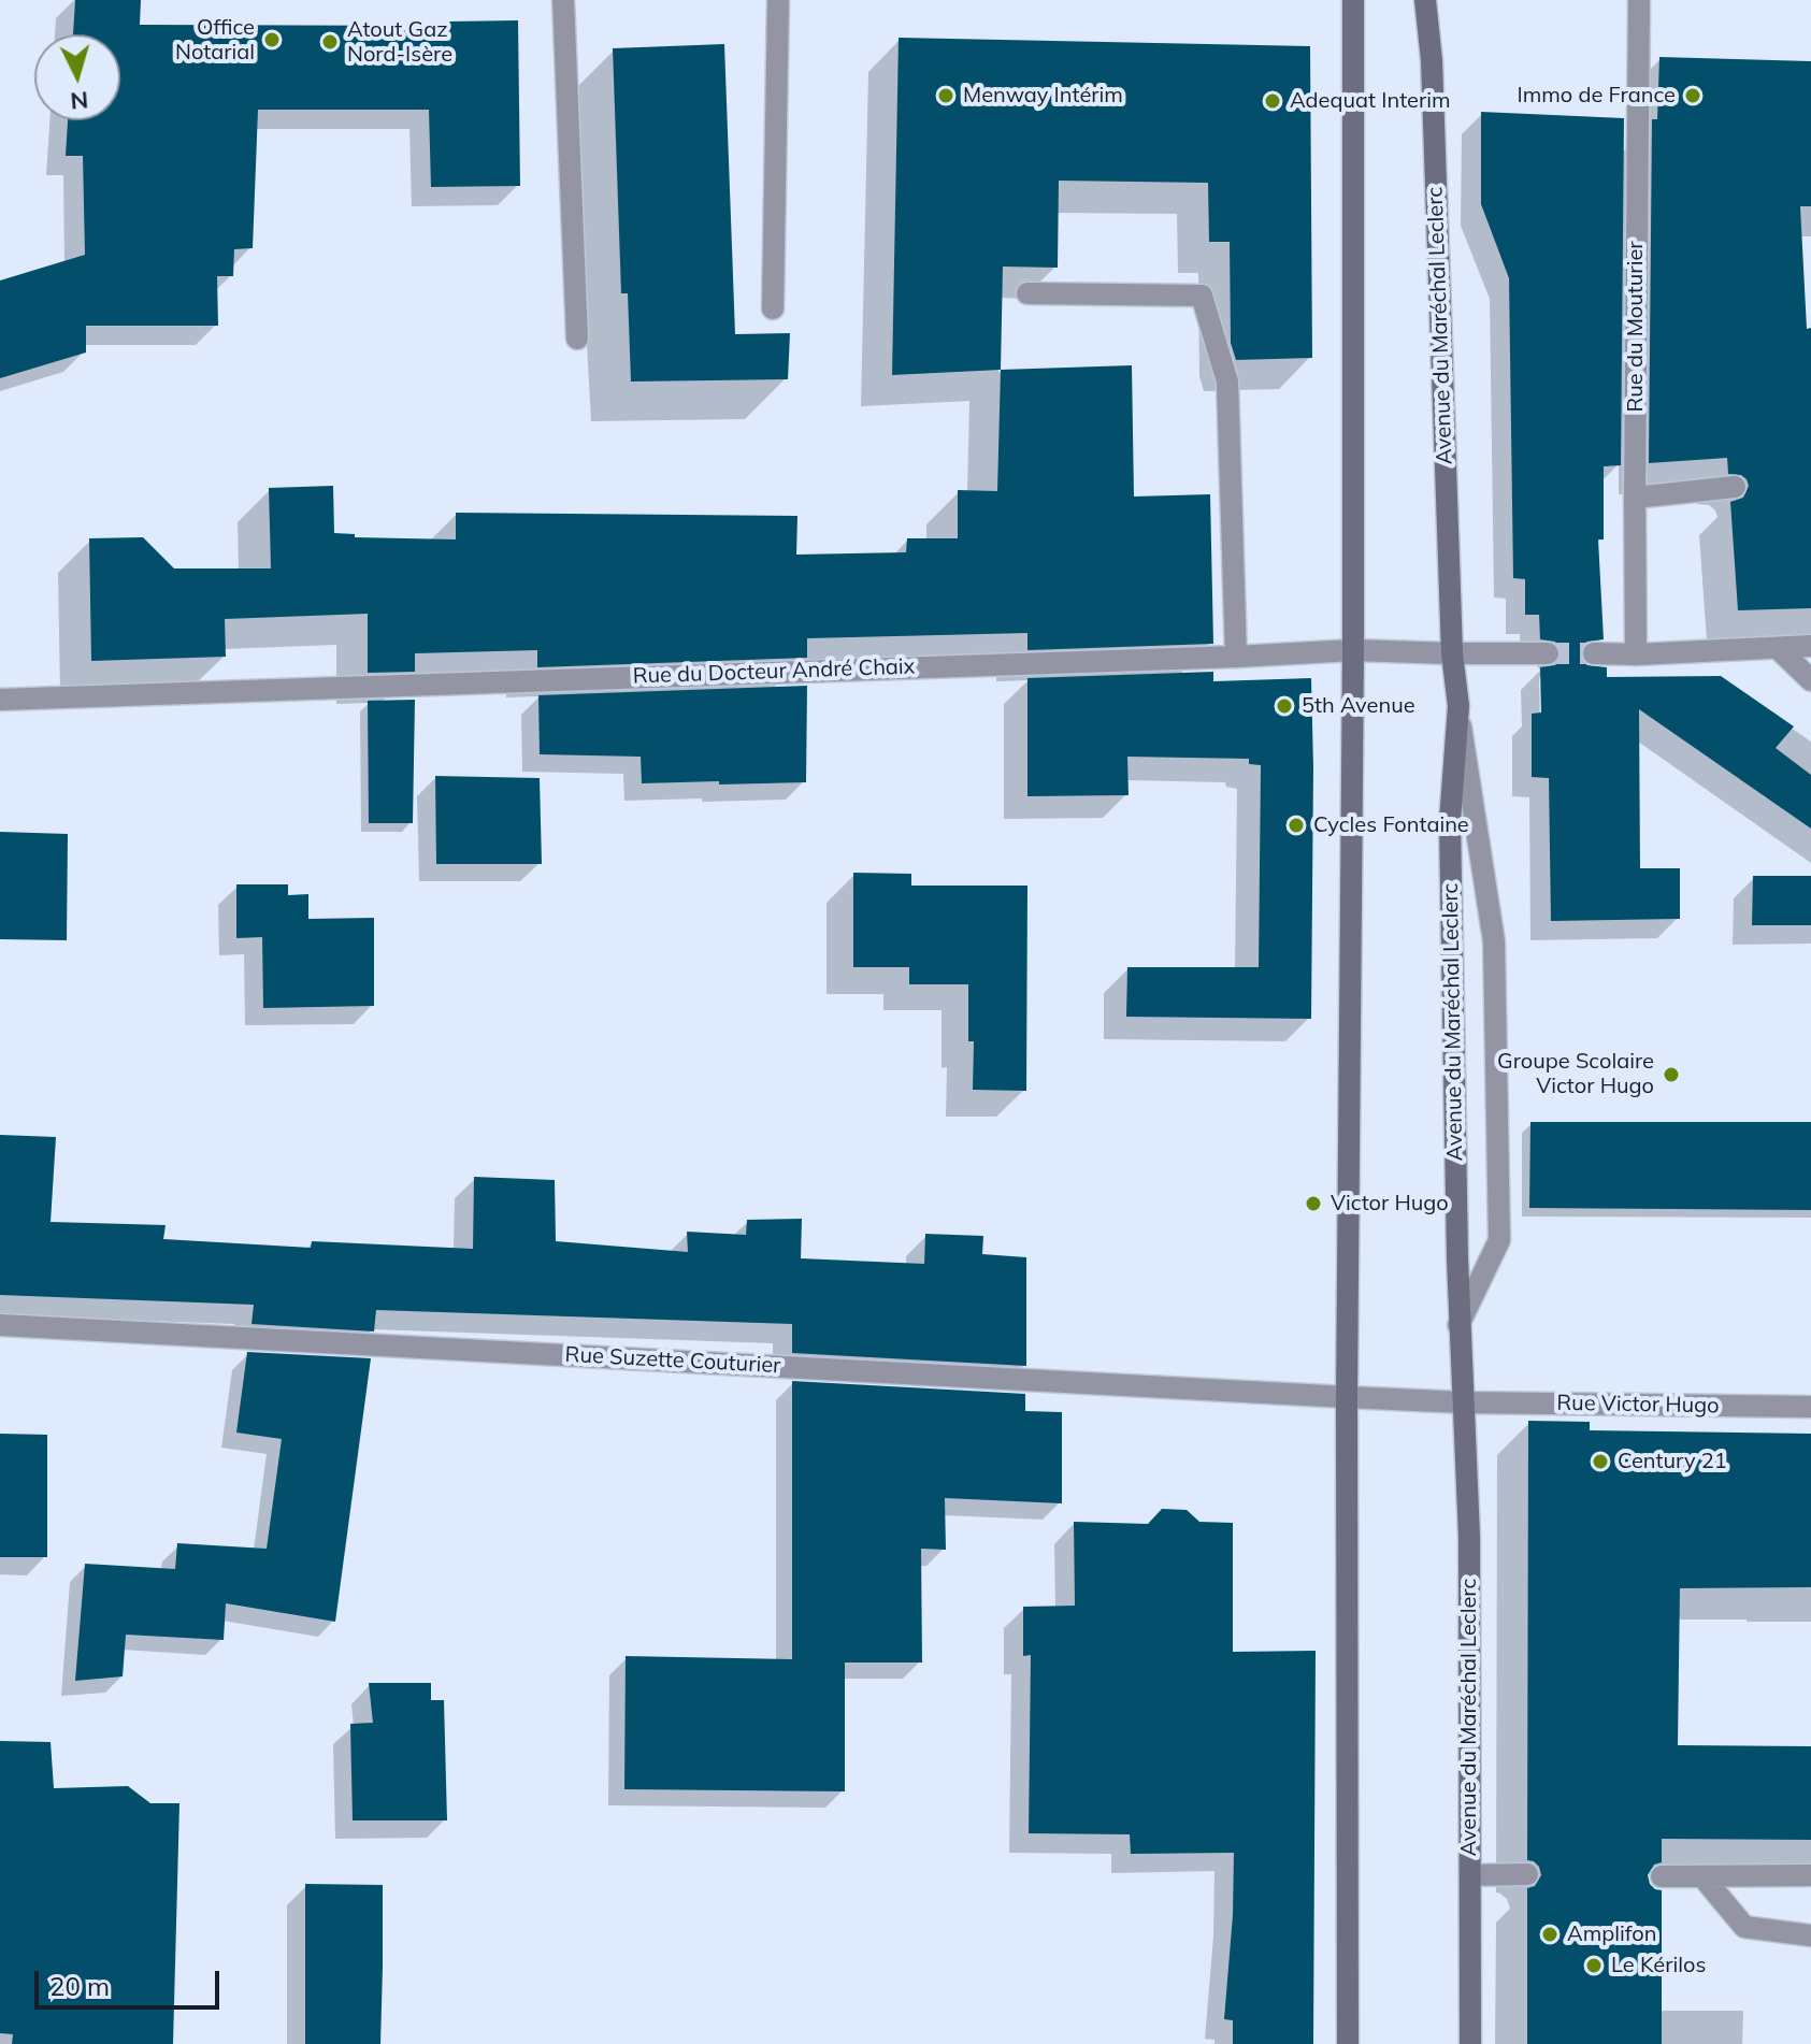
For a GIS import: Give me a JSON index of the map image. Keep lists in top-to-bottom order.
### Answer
{
  "streets": {
    "street": [
      "Avenue du Maréchal Leclerc",
      "Rue du Mouturier",
      "Rue du Docteur André Chaix",
      "Rue Suzette Couturier",
      "Rue Victor Hugo"
    ]
  },
  "crossings": [
    ["Avenue du Maréchal Leclerc", "Rue du Docteur André Chaix"],
    ["Avenue du Maréchal Leclerc", "Rue Suzette Couturier"],
    ["Avenue du Maréchal Leclerc", "Rue Victor Hugo"],
    ["Rue Suzette Couturier", "Rue Victor Hugo"]
  ],
  "places": [
    "Office Notarial",
    "Atout Gaz Nord-Isère",
    "Menway Intérim",
    "Immo de France",
    "Adequat Interim",
    "5th Avenue",
    "Cycles Fontaine",
    "Groupe Scolaire Victor Hugo",
    "Victor Hugo",
    "Century 21",
    "Amplifon",
    "Le Kérilos"
  ],
  "scale_bar": "20 m",
  "north": "bottom"
}
